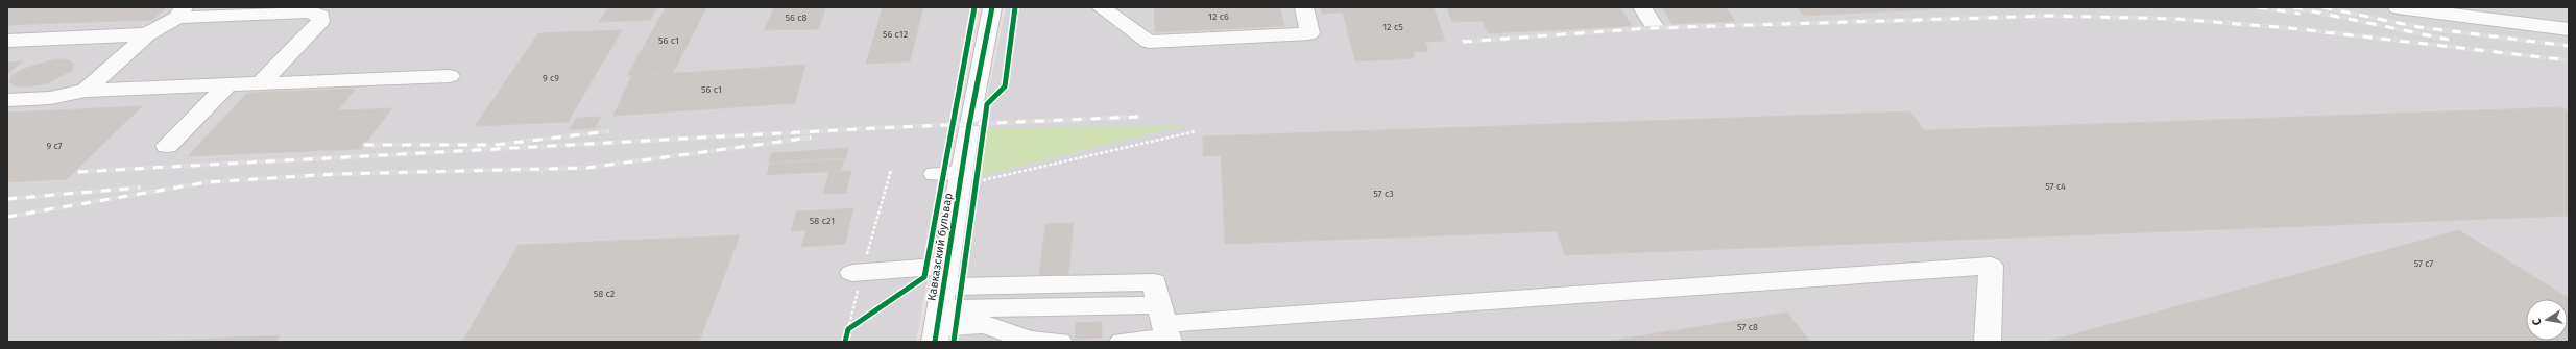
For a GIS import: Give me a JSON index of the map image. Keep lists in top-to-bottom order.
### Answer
{
  "streets": {
    "street": ["Кавказский бульвар"]
  },
  "house_numbers": [
    "12 с6",
    "56 с8",
    "12 с5",
    "56 с12",
    "56 с1",
    "9 с9",
    "56 с1",
    "9 с7",
    "57 с4",
    "57 с3",
    "58 с21",
    "57 с7",
    "58 с2",
    "57 с8"
  ],
  "north": "left"
}
